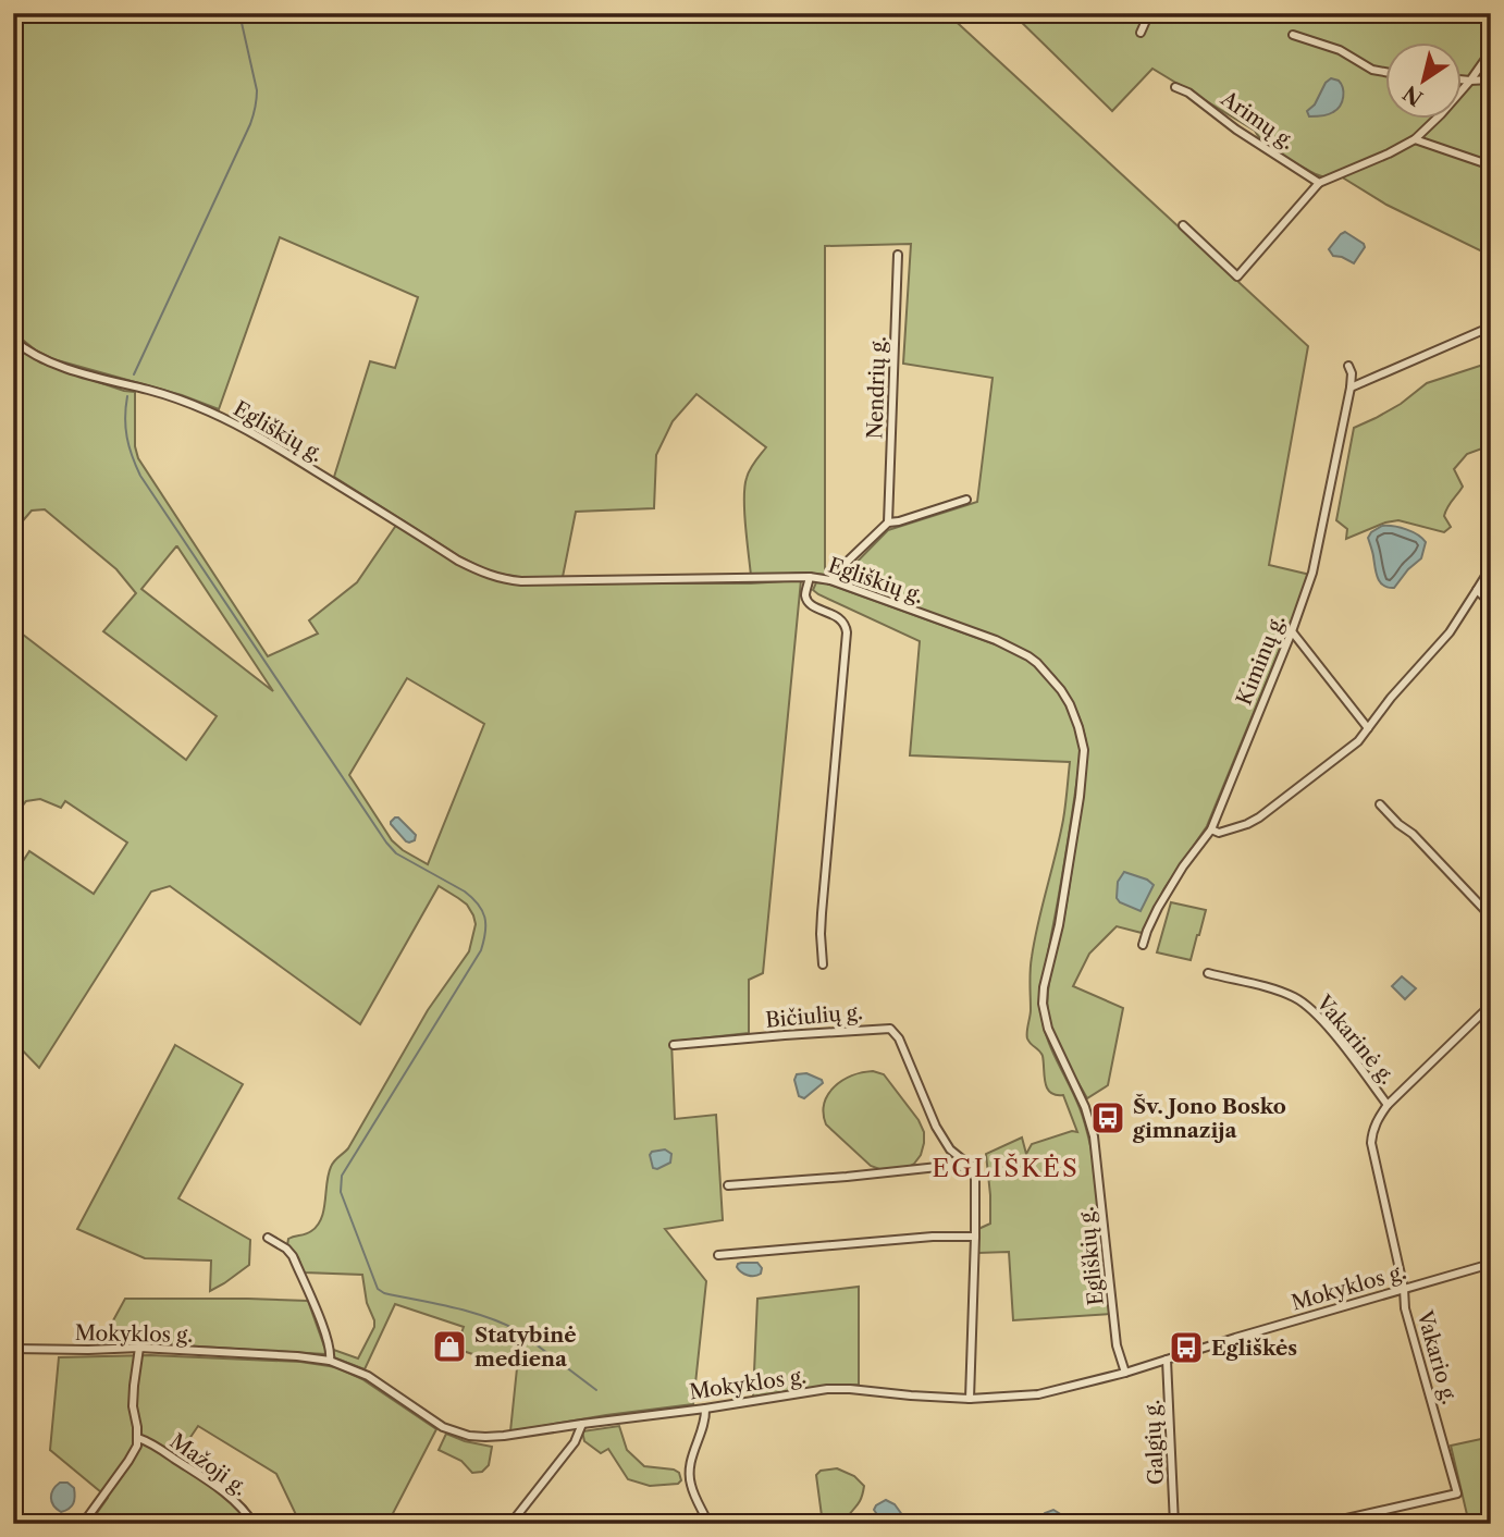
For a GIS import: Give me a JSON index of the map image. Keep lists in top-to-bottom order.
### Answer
{
  "streets": {
    "street": [
      "Arimų g.",
      "Nendrių g.",
      "Egliškių g.",
      "Kiminų g.",
      "Bičiulių g.",
      "Vakarinė g.",
      "Mokyklos g.",
      "Vakario g.",
      "Galgių g.",
      "Mažoji g."
    ]
  },
  "crossings": [
    ["Egliškių g.", "Mokyklos g."],
    ["Vakarinė g.", "Vakario g."],
    ["Mokyklos g.", "Vakario g."],
    ["Mokyklos g.", "Galgių g."]
  ],
  "districts": ["EGLIŠKĖS"],
  "places": {
    "bus stop": ["Šv. Jono Bosko gimnazija", "Egliškės"],
    "shop": ["Statybinė mediena"]
  },
  "north": "bottom left"
}
